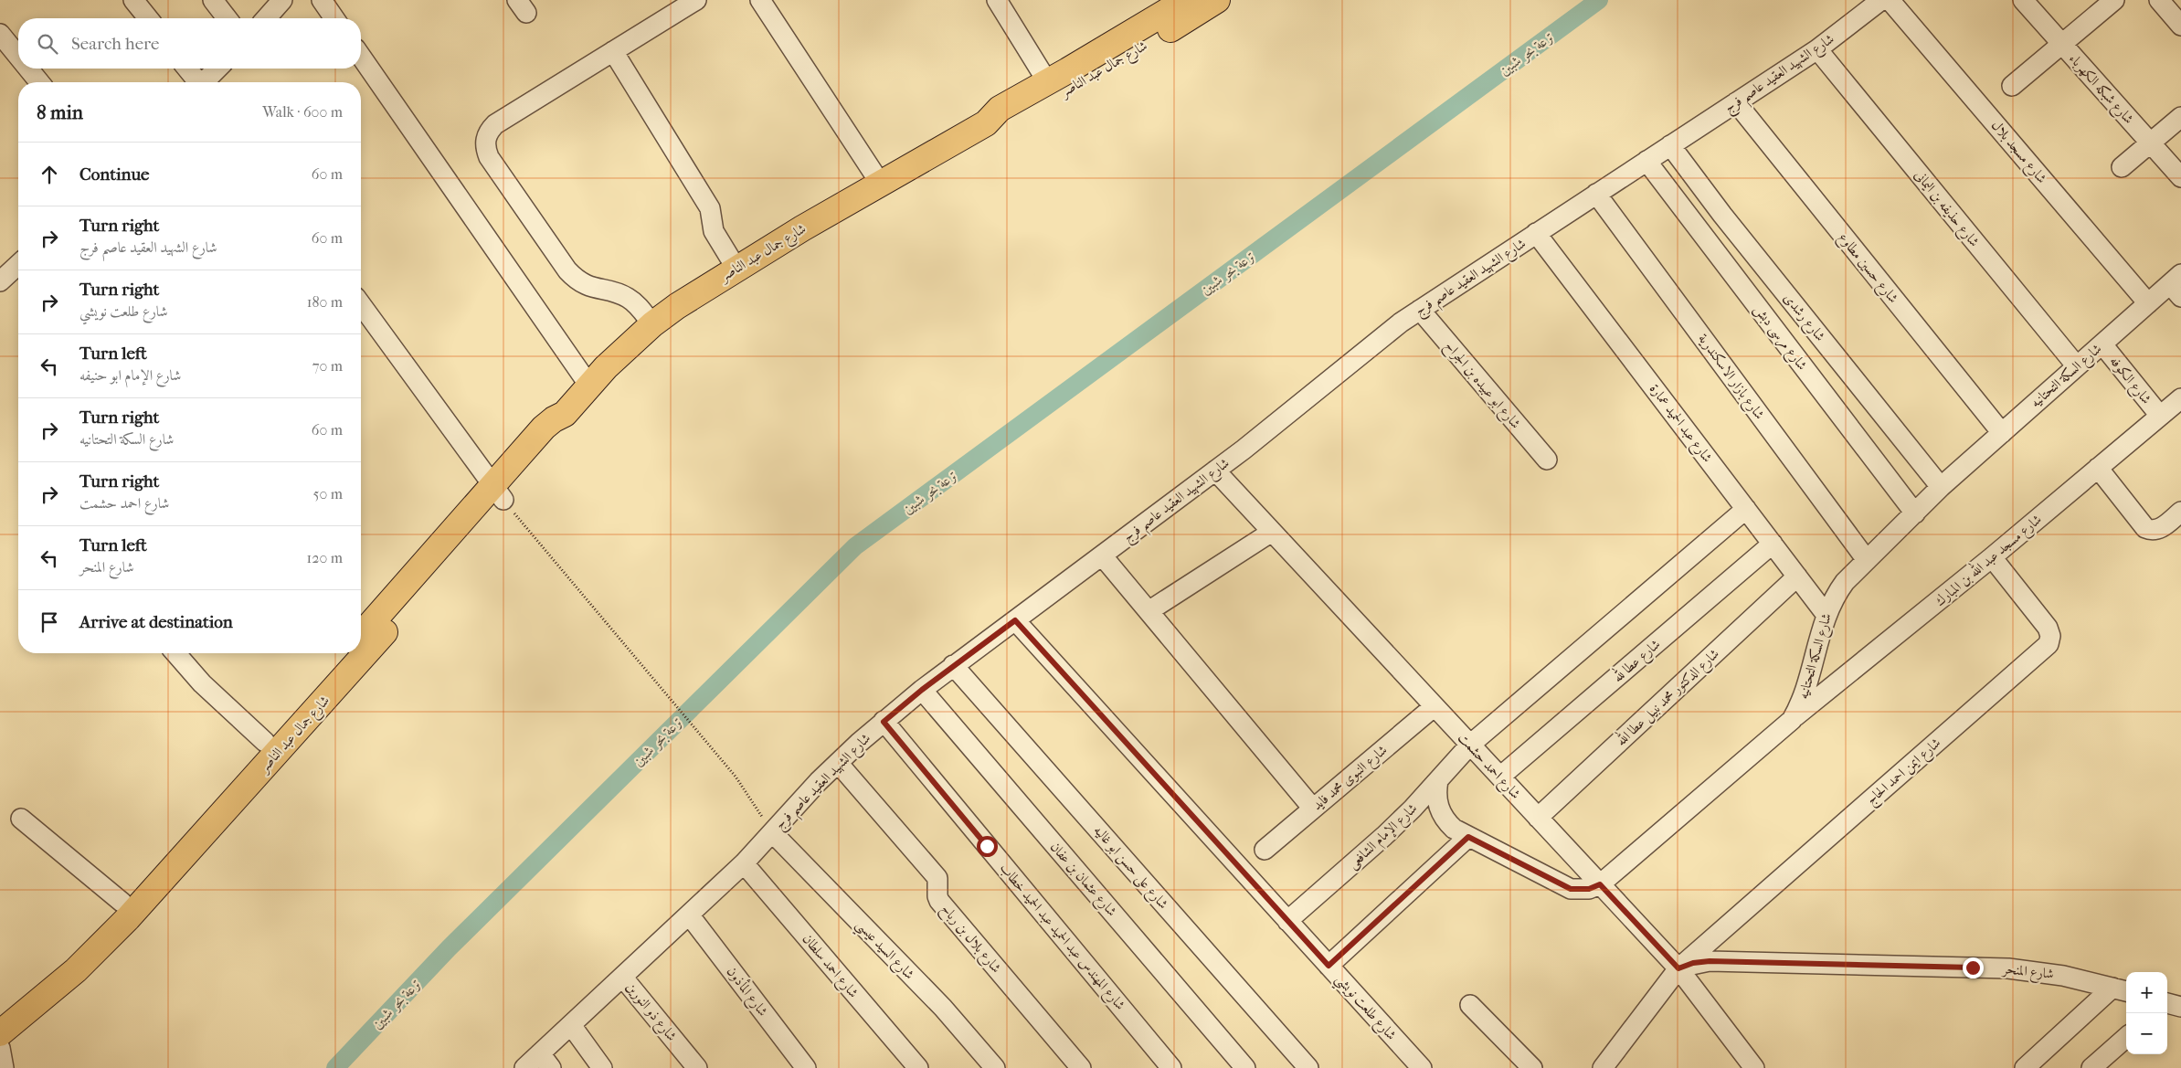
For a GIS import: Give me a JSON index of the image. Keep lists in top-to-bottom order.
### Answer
{
  "streets": {
    "main road": ["شارع جمال عبد الناصر"],
    "street": [
      "شارع الشهيد العقيد عاصم فرج",
      "شارع شبكه الكهرباء",
      "شارع مسجد بلال",
      "شارع حذيفه بن اليمانى",
      "شارع حسين مطاوع",
      "شارع رشدى",
      "شارع مرسى دبش",
      "شارع السكة التحتانيه",
      "شارع بازار الاسكندرية",
      "شارع الكوفه",
      "شارع ابو عبيده بن الجراح",
      "شارع عبد الحميد عمارة",
      "شارع مسجد عبد الله بن المبارك",
      "شارع عطا لله",
      "شارع الدكتور محمد نبيل عطا الله",
      "شارع احمد حشمت",
      "شارع ايمن احمد الحاج",
      "شارع النبوى محمد فايد",
      "شارع الإمام الشافعى",
      "شارع على حسن ابو غاليه",
      "شارع عثمان بن عفان",
      "شارع المهندس عبد الحميد عبد الحميد خطاب",
      "شارع بلال بن رباح",
      "شارع السيد عيسي",
      "شارع احمد سلطان",
      "شارع المنحر",
      "شارع المأذون",
      "شارع طلعت نويشي",
      "شارع ذو النورين"
    ]
  },
  "crossings": [
    ["شارع الشهيد العقيد عاصم فرج", "شارع حذيفه بن اليمانى"],
    ["شارع الشهيد العقيد عاصم فرج", "شارع حسين مطاوع"],
    ["شارع الشهيد العقيد عاصم فرج", "شارع رشدى"],
    ["شارع الشهيد العقيد عاصم فرج", "شارع مرسى دبش"],
    ["شارع الشهيد العقيد عاصم فرج", "شارع بازار الاسكندرية"],
    ["شارع الشهيد العقيد عاصم فرج", "شارع ابو عبيده بن الجراح"],
    ["شارع الشهيد العقيد عاصم فرج", "شارع عبد الحميد عمارة"],
    ["شارع الشهيد العقيد عاصم فرج", "شارع احمد حشمت"],
    ["شارع الشهيد العقيد عاصم فرج", "شارع على حسن ابو غاليه"],
    ["شارع الشهيد العقيد عاصم فرج", "شارع عثمان بن عفان"],
    ["شارع الشهيد العقيد عاصم فرج", "شارع المهندس عبد الحميد عبد الحميد خطاب"],
    ["شارع الشهيد العقيد عاصم فرج", "شارع بلال بن رباح"],
    ["شارع الشهيد العقيد عاصم فرج", "شارع السيد عيسي"],
    ["شارع الشهيد العقيد عاصم فرج", "شارع احمد سلطان"],
    ["شارع الشهيد العقيد عاصم فرج", "شارع المأذون"],
    ["شارع الشهيد العقيد عاصم فرج", "شارع طلعت نويشي"],
    ["شارع الشهيد العقيد عاصم فرج", "شارع ذو النورين"],
    ["شارع مسجد بلال", "شارع السكة التحتانيه"],
    ["شارع حذيفه بن اليمانى", "شارع السكة التحتانيه"],
    ["شارع حسين مطاوع", "شارع السكة التحتانيه"],
    ["شارع رشدى", "شارع السكة التحتانيه"],
    ["شارع مرسى دبش", "شارع السكة التحتانيه"],
    ["شارع السكة التحتانيه", "شارع بازار الاسكندرية"],
    ["شارع السكة التحتانيه", "شارع الكوفه"],
    ["شارع السكة التحتانيه", "شارع عبد الحميد عمارة"],
    ["شارع السكة التحتانيه", "شارع مسجد عبد الله بن المبارك"],
    ["شارع السكة التحتانيه", "شارع احمد حشمت"],
    ["شارع السكة التحتانيه", "شارع الإمام الشافعى"],
    ["شارع الكوفه", "شارع مسجد عبد الله بن المبارك"],
    ["شارع عبد الحميد عمارة", "شارع عطا لله"],
    ["شارع عبد الحميد عمارة", "شارع الدكتور محمد نبيل عطا الله"],
    ["شارع عبد الحميد عمارة", "شارع الإمام الشافعى"],
    ["شارع مسجد عبد الله بن المبارك", "شارع ايمن احمد الحاج"],
    ["شارع عطا لله", "شارع احمد حشمت"],
    ["شارع الدكتور محمد نبيل عطا الله", "شارع احمد حشمت"],
    ["شارع احمد حشمت", "شارع ايمن احمد الحاج"],
    ["شارع احمد حشمت", "شارع النبوى محمد فايد"],
    ["شارع احمد حشمت", "شارع الإمام الشافعى"],
    ["شارع احمد حشمت", "شارع المنحر"],
    ["شارع ايمن احمد الحاج", "شارع المنحر"],
    ["شارع الإمام الشافعى", "شارع طلعت نويشي"]
  ],
  "water": ["ترعة بحر شبين"],
  "page": {
    "search": "Search here",
    "heading": ["8 min", "Walk · 600 m"],
    "list": [
      ["Continue", "60 m"],
      ["Turn right", "شارع الشهيد العقيد عاصم فرج", "60 m"],
      ["Turn right", "شارع طلعت نويشي", "180 m"],
      ["Turn left", "شارع الإمام ابو حنيفه", "70 m"],
      ["Turn right", "شارع السكة التحتانيه", "60 m"],
      ["Turn right", "شارع احمد حشمت", "50 m"],
      ["Turn left", "شارع المنحر", "120 m"],
      "Arrive at destination"
    ],
    "map_buttons": ["+", "−"]
  }
}
